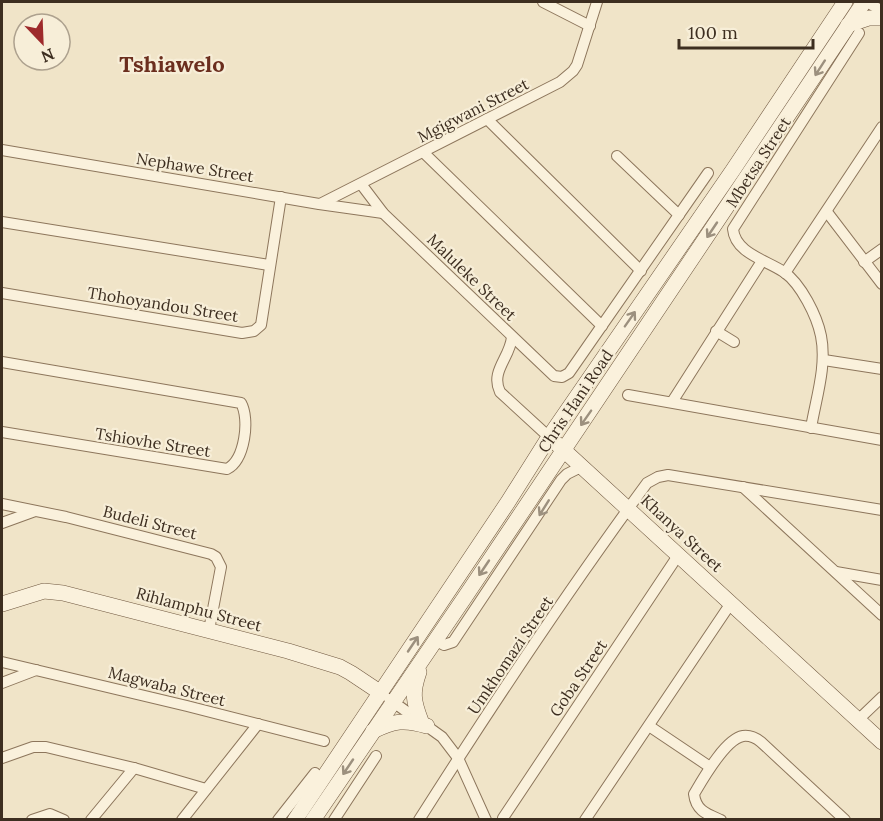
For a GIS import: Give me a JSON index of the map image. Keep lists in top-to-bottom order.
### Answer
{
  "streets": {
    "main road": ["Chris Hani Road", "Khanya Street", "Rihlamphu Street"],
    "street": [
      "Mgigwani Street",
      "Mbetsa Street",
      "Nephawe Street",
      "Maluleke Street",
      "Thohoyandou Street",
      "Tshiovhe Street",
      "Budeli Street",
      "Umkhomazi Street",
      "Goba Street",
      "Magwaba Street"
    ]
  },
  "crossings": [
    ["Mgigwani Street", "Nephawe Street"],
    ["Mgigwani Street", "Maluleke Street"],
    ["Mbetsa Street", "Chris Hani Road"],
    ["Nephawe Street", "Maluleke Street"],
    ["Nephawe Street", "Thohoyandou Street"],
    ["Maluleke Street", "Khanya Street"],
    ["Chris Hani Road", "Khanya Street"],
    ["Chris Hani Road", "Rihlamphu Street"],
    ["Budeli Street", "Rihlamphu Street"],
    ["Khanya Street", "Umkhomazi Street"],
    ["Khanya Street", "Goba Street"]
  ],
  "districts": ["Tshiawelo"],
  "scale_bar": "100 m",
  "north": "bottom right"
}
